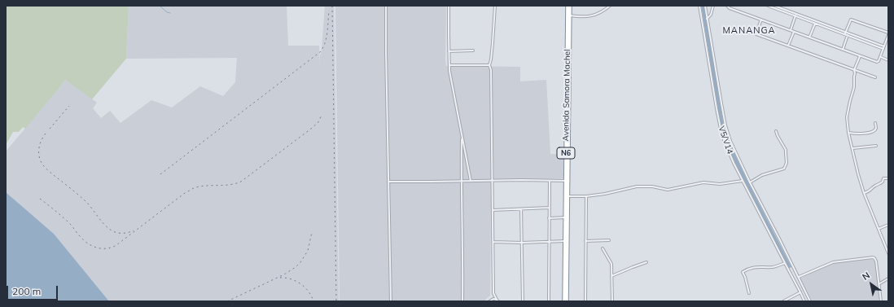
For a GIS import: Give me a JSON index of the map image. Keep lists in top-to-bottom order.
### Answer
{
  "streets": {
    "highway": ["Avenida Samora Machel", "N6"],
    "street": ["V5/V14"]
  },
  "districts": ["MANANGA"],
  "scale_bar": "200 m",
  "north": "top left"
}
